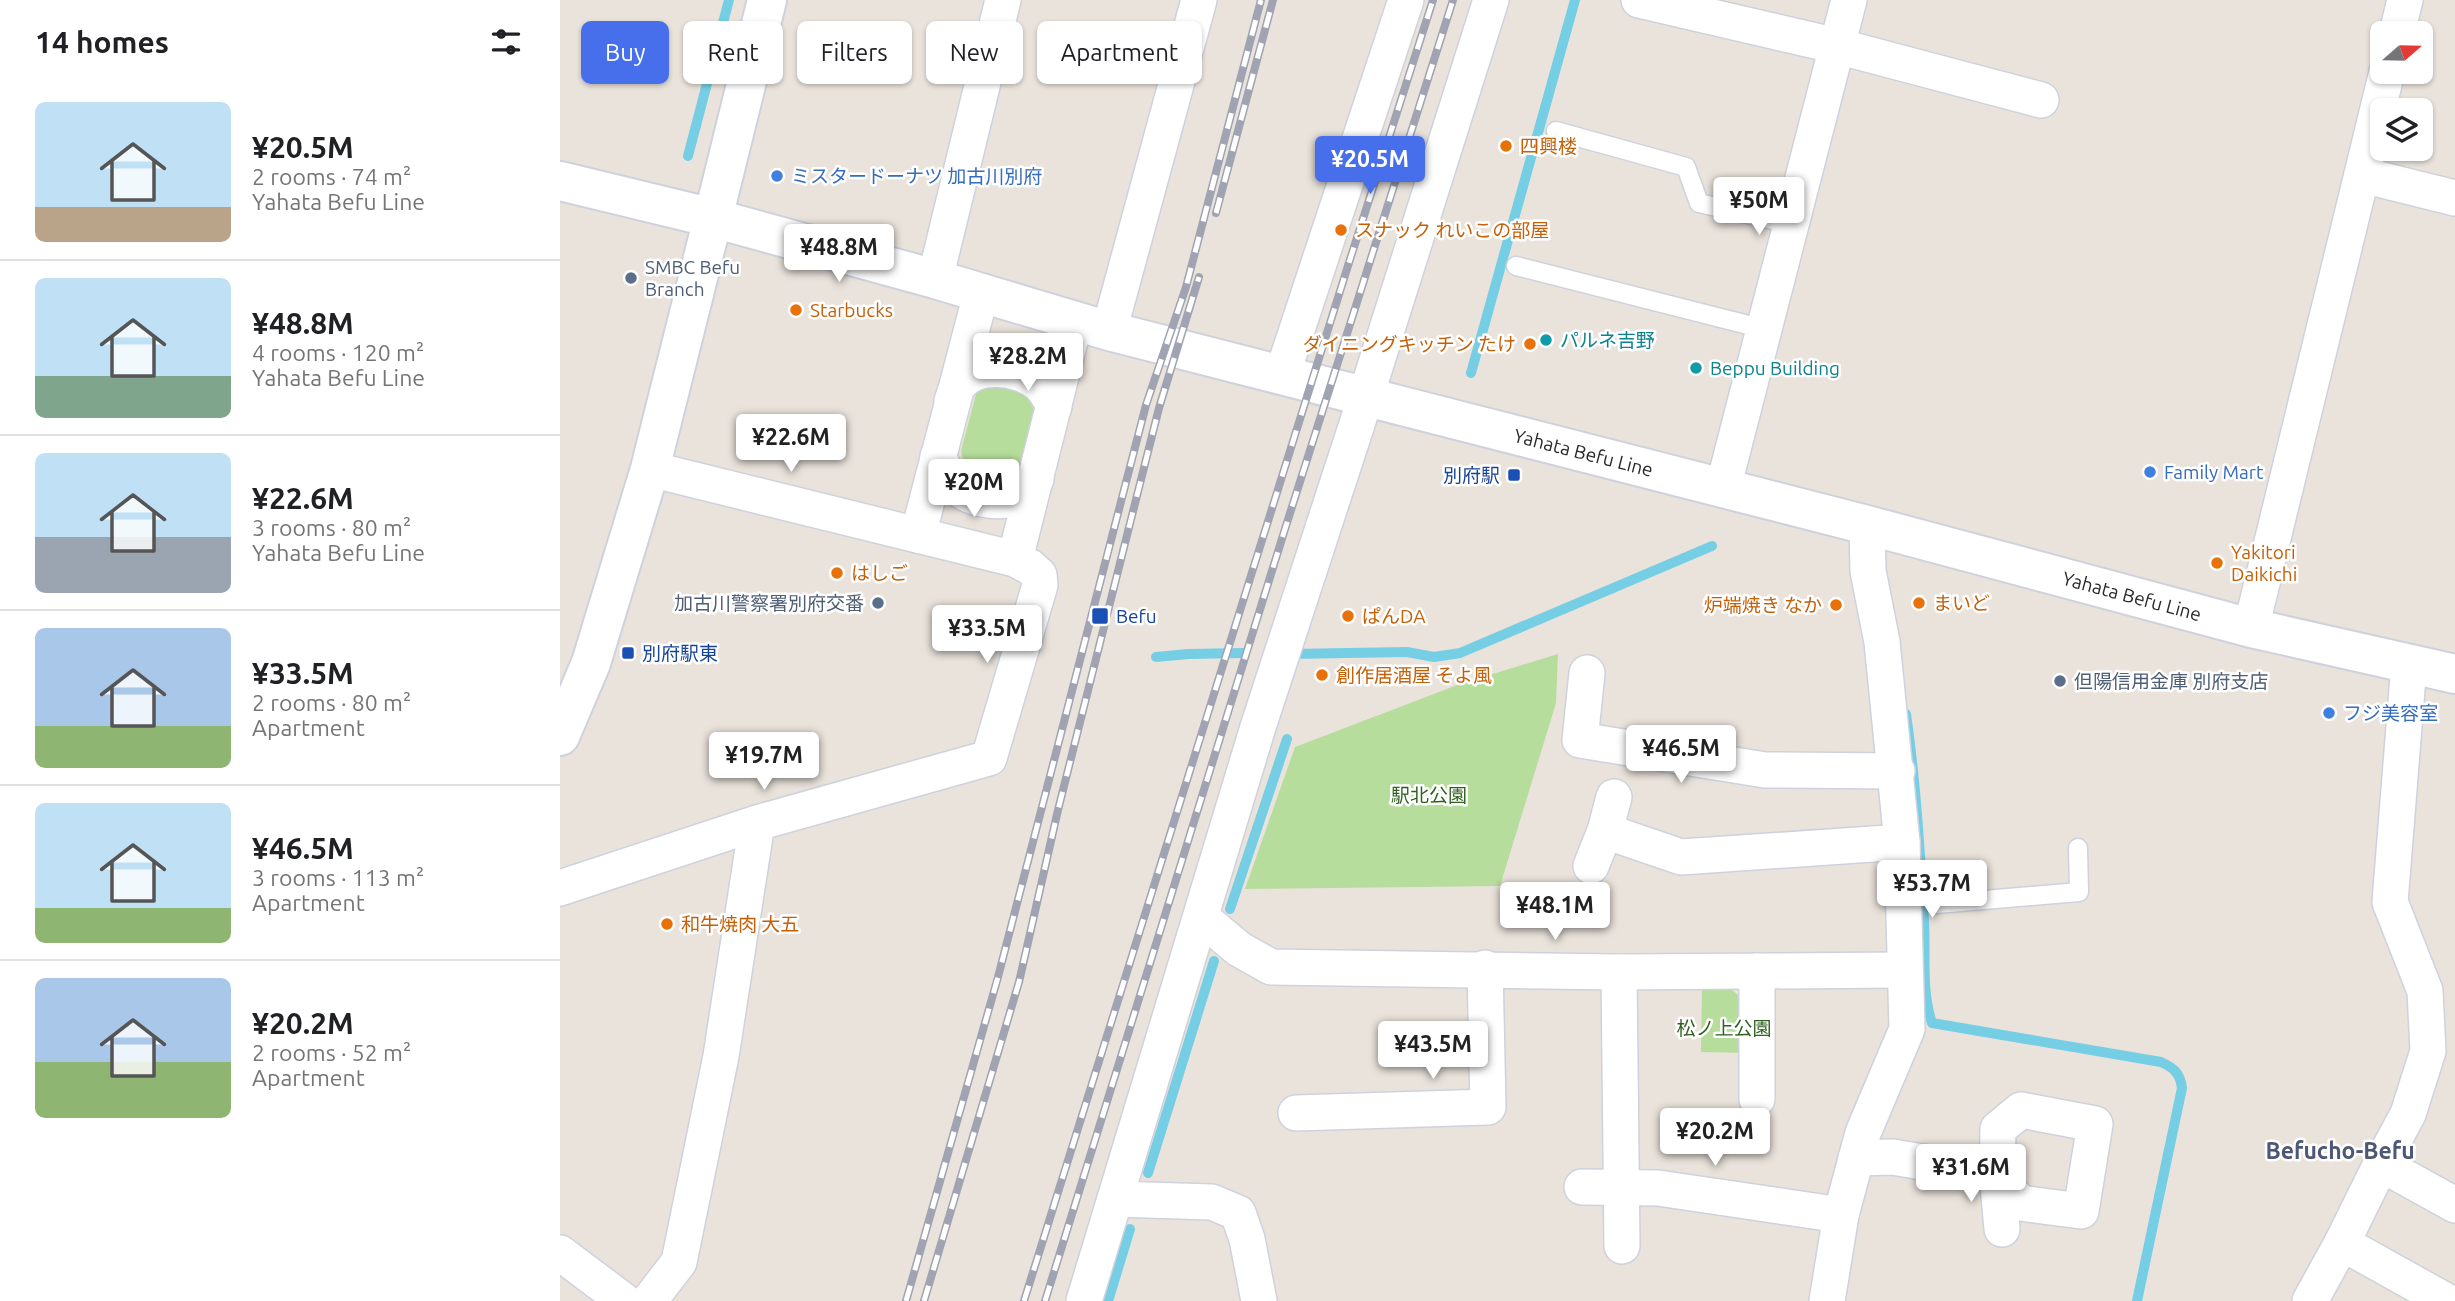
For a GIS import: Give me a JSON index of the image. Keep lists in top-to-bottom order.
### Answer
{
  "streets": {
    "main road": ["Yahata Befu Line"]
  },
  "districts": ["Befucho-Befu"],
  "parks": ["駅北公園", "松ノ上公園"],
  "places": {
    "other": [
      "四興楼",
      "ミスタードーナツ 加古川別府",
      "スナック れいこの部屋",
      "SMBC Befu Branch",
      "Starbucks",
      "パルネ吉野",
      "ダイニングキッチン たけ",
      "Beppu Building",
      "Family Mart",
      "Yakitori Daikichi",
      "はしご",
      "加古川警察署別府交番",
      "まいど",
      "炉端焼き なか",
      "ぱんDA",
      "創作居酒屋 そよ風",
      "但陽信用金庫 別府支店",
      "フジ美容室",
      "和牛焼肉 大五"
    ],
    "transit": ["別府駅", "Befu", "別府駅東"]
  },
  "north": "right",
  "page": {
    "heading": "14 homes",
    "chip": [
      "Buy",
      "Rent",
      "Filters",
      "New",
      "Apartment"
    ],
    "list": [
      {
        "name": "¥20.5M",
        "note": "2 rooms · 74 m² · Yahata Befu Line"
      },
      {
        "name": "¥48.8M",
        "note": "4 rooms · 120 m² · Yahata Befu Line"
      },
      {
        "name": "¥22.6M",
        "note": "3 rooms · 80 m² · Yahata Befu Line"
      },
      {
        "name": "¥33.5M",
        "note": "2 rooms · 80 m² · Apartment"
      },
      {
        "name": "¥46.5M",
        "note": "3 rooms · 113 m² · Apartment"
      },
      {
        "name": "¥20.2M",
        "note": "2 rooms · 52 m² · Apartment"
      }
    ],
    "price": [
      "¥20.5M",
      "¥50M",
      "¥48.8M",
      "¥28.2M",
      "¥22.6M",
      "¥20M",
      "¥33.5M",
      "¥46.5M",
      "¥19.7M",
      "¥53.7M",
      "¥48.1M",
      "¥43.5M",
      "¥20.2M",
      "¥31.6M"
    ]
  }
}
